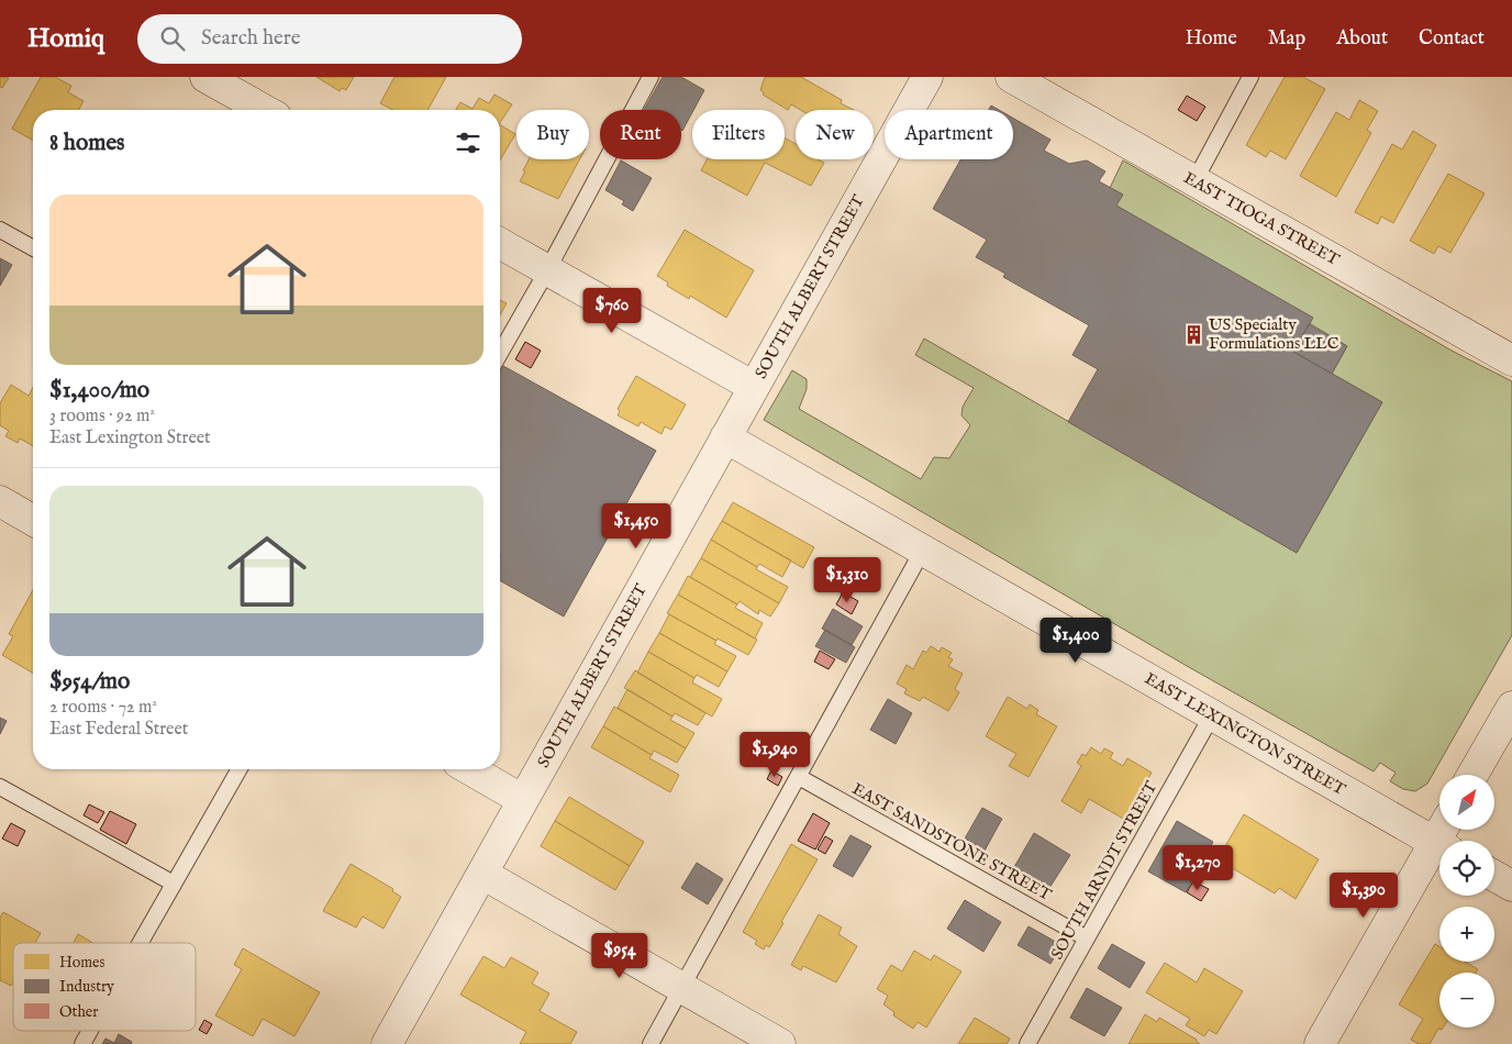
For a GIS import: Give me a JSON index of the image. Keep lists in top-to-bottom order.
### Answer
{
  "streets": {
    "street": ["EAST TIOGA STREET", "SOUTH ALBERT STREET", "EAST LEXINGTON STREET"],
    "lane": ["EAST SANDSTONE STREET", "SOUTH ARNDT STREET"]
  },
  "crossings": [
    ["SOUTH ALBERT STREET", "EAST LEXINGTON STREET"],
    ["EAST LEXINGTON STREET", "SOUTH ARNDT STREET"],
    ["EAST SANDSTONE STREET", "SOUTH ARNDT STREET"]
  ],
  "places": {
    "building": ["US Specialty Formulations LLC"]
  },
  "legend": ["Homes", "Industry", "Other"],
  "north": "top right",
  "page": {
    "header": "Homiq",
    "search": "Search here",
    "nav": [
      "Home",
      "Map",
      "About",
      "Contact"
    ],
    "chip": [
      "Buy",
      "Rent",
      "Filters",
      "New",
      "Apartment"
    ],
    "heading": "8 homes",
    "list": [
      {
        "name": "$1,400/mo",
        "note": "3 rooms · 92 m² · East Lexington Street"
      },
      {
        "name": "$954/mo",
        "note": "2 rooms · 72 m² · East Federal Street"
      }
    ],
    "price": [
      "$760",
      "$1,450",
      "$1,310",
      "$1,400",
      "$1,940",
      "$1,270",
      "$1,390",
      "$954"
    ],
    "map_buttons": ["+", "−"]
  }
}
